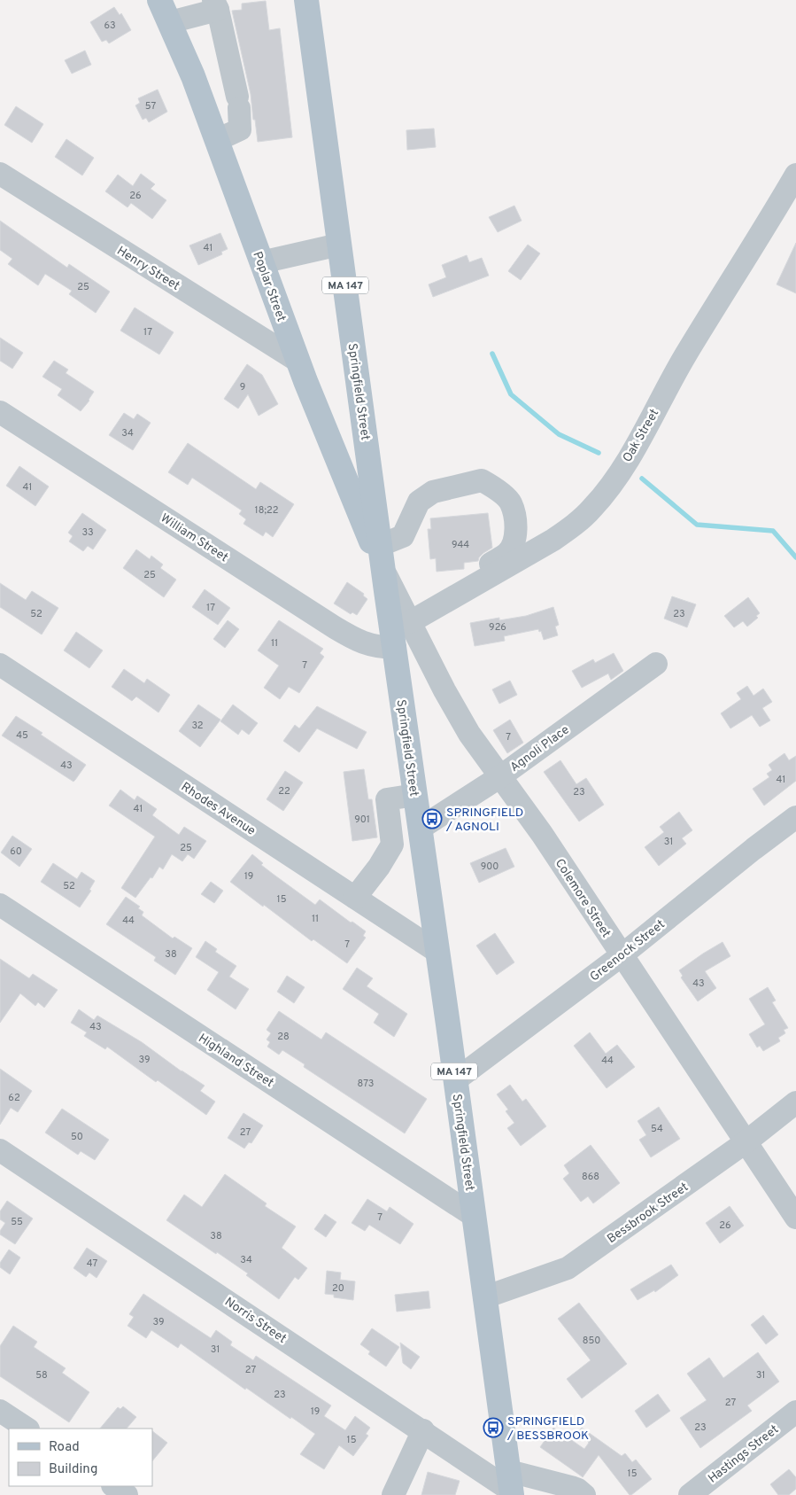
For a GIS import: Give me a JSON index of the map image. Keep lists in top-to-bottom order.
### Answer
{
  "streets": {
    "main road": ["MA 147", "Poplar Street", "Springfield Street"],
    "street": [
      "Henry Street",
      "Oak Street",
      "William Street",
      "Agnoli Place",
      "Rhodes Avenue",
      "Colemore Street",
      "Greenock Street",
      "Highland Street",
      "Bessbrook Street",
      "Norris Street",
      "Hastings Street"
    ]
  },
  "crossings": [
    ["Henry Street", "Poplar Street"],
    ["Poplar Street", "Springfield Street"],
    ["Poplar Street", "Colemore Street"],
    ["Springfield Street", "William Street"],
    ["Springfield Street", "Agnoli Place"],
    ["Springfield Street", "Rhodes Avenue"],
    ["Springfield Street", "Colemore Street"],
    ["Springfield Street", "Greenock Street"],
    ["Springfield Street", "Highland Street"],
    ["Springfield Street", "Bessbrook Street"],
    ["Springfield Street", "Norris Street"],
    ["Oak Street", "Colemore Street"],
    ["Agnoli Place", "Colemore Street"],
    ["Colemore Street", "Greenock Street"],
    ["Colemore Street", "Bessbrook Street"]
  ],
  "places": {
    "bus stop": ["SPRINGFIELD / AGNOLI", "SPRINGFIELD / BESSBROOK"]
  },
  "house_numbers": [
    "63",
    "57",
    "26",
    "41",
    "25",
    "17",
    "9",
    "34",
    "41",
    "18;22",
    "33",
    "944",
    "25",
    "17",
    "52",
    "23",
    "926",
    "11",
    "7",
    "32",
    "45",
    "7",
    "43",
    "41",
    "22",
    "23",
    "41",
    "901",
    "31",
    "25",
    "60",
    "900",
    "19",
    "52",
    "15",
    "11",
    "44",
    "7",
    "38",
    "43",
    "43",
    "28",
    "39",
    "44",
    "873",
    "62",
    "54",
    "27",
    "50",
    "868",
    "7",
    "55",
    "26",
    "38",
    "34",
    "47",
    "20",
    "39",
    "850",
    "31",
    "27",
    "58",
    "31",
    "23",
    "27",
    "19",
    "23",
    "15",
    "15"
  ],
  "legend": ["Road", "Building"]
}
